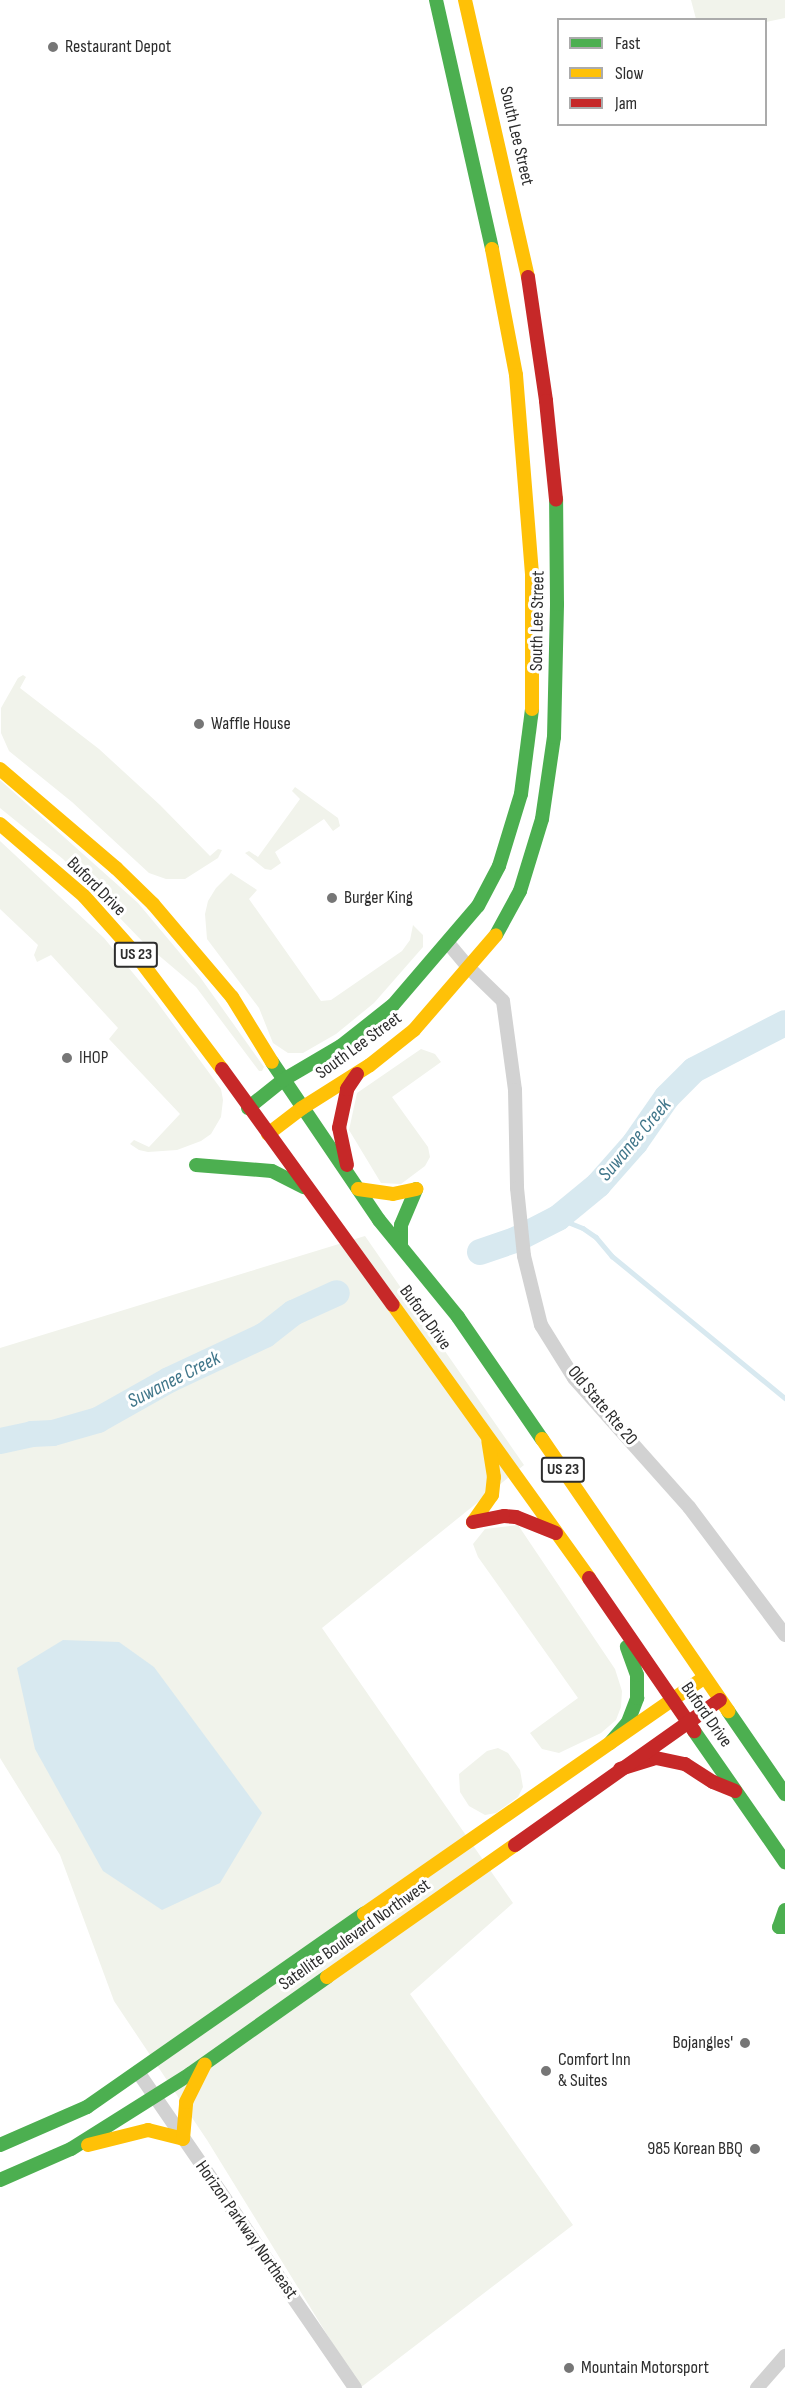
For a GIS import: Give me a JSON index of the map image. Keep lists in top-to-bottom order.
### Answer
{
  "streets": {
    "main road": [
      "South Lee Street",
      "Buford Drive",
      "US 23",
      "Satellite Boulevard Northwest"
    ],
    "street": ["Old State Rte 20", "Horizon Parkway Northeast"]
  },
  "crossings": [
    ["South Lee Street", "Buford Drive"],
    ["South Lee Street", "Old State Rte 20"],
    ["Buford Drive", "Satellite Boulevard Northwest"],
    ["Satellite Boulevard Northwest", "Horizon Parkway Northeast"]
  ],
  "water": ["Suwanee Creek"],
  "places": [
    "Restaurant Depot",
    "Waffle House",
    "Burger King",
    "IHOP",
    "Bojangles'",
    "Comfort Inn & Suites",
    "985 Korean BBQ",
    "Mountain Motorsport"
  ],
  "legend": ["Fast", "Slow", "Jam"]
}
